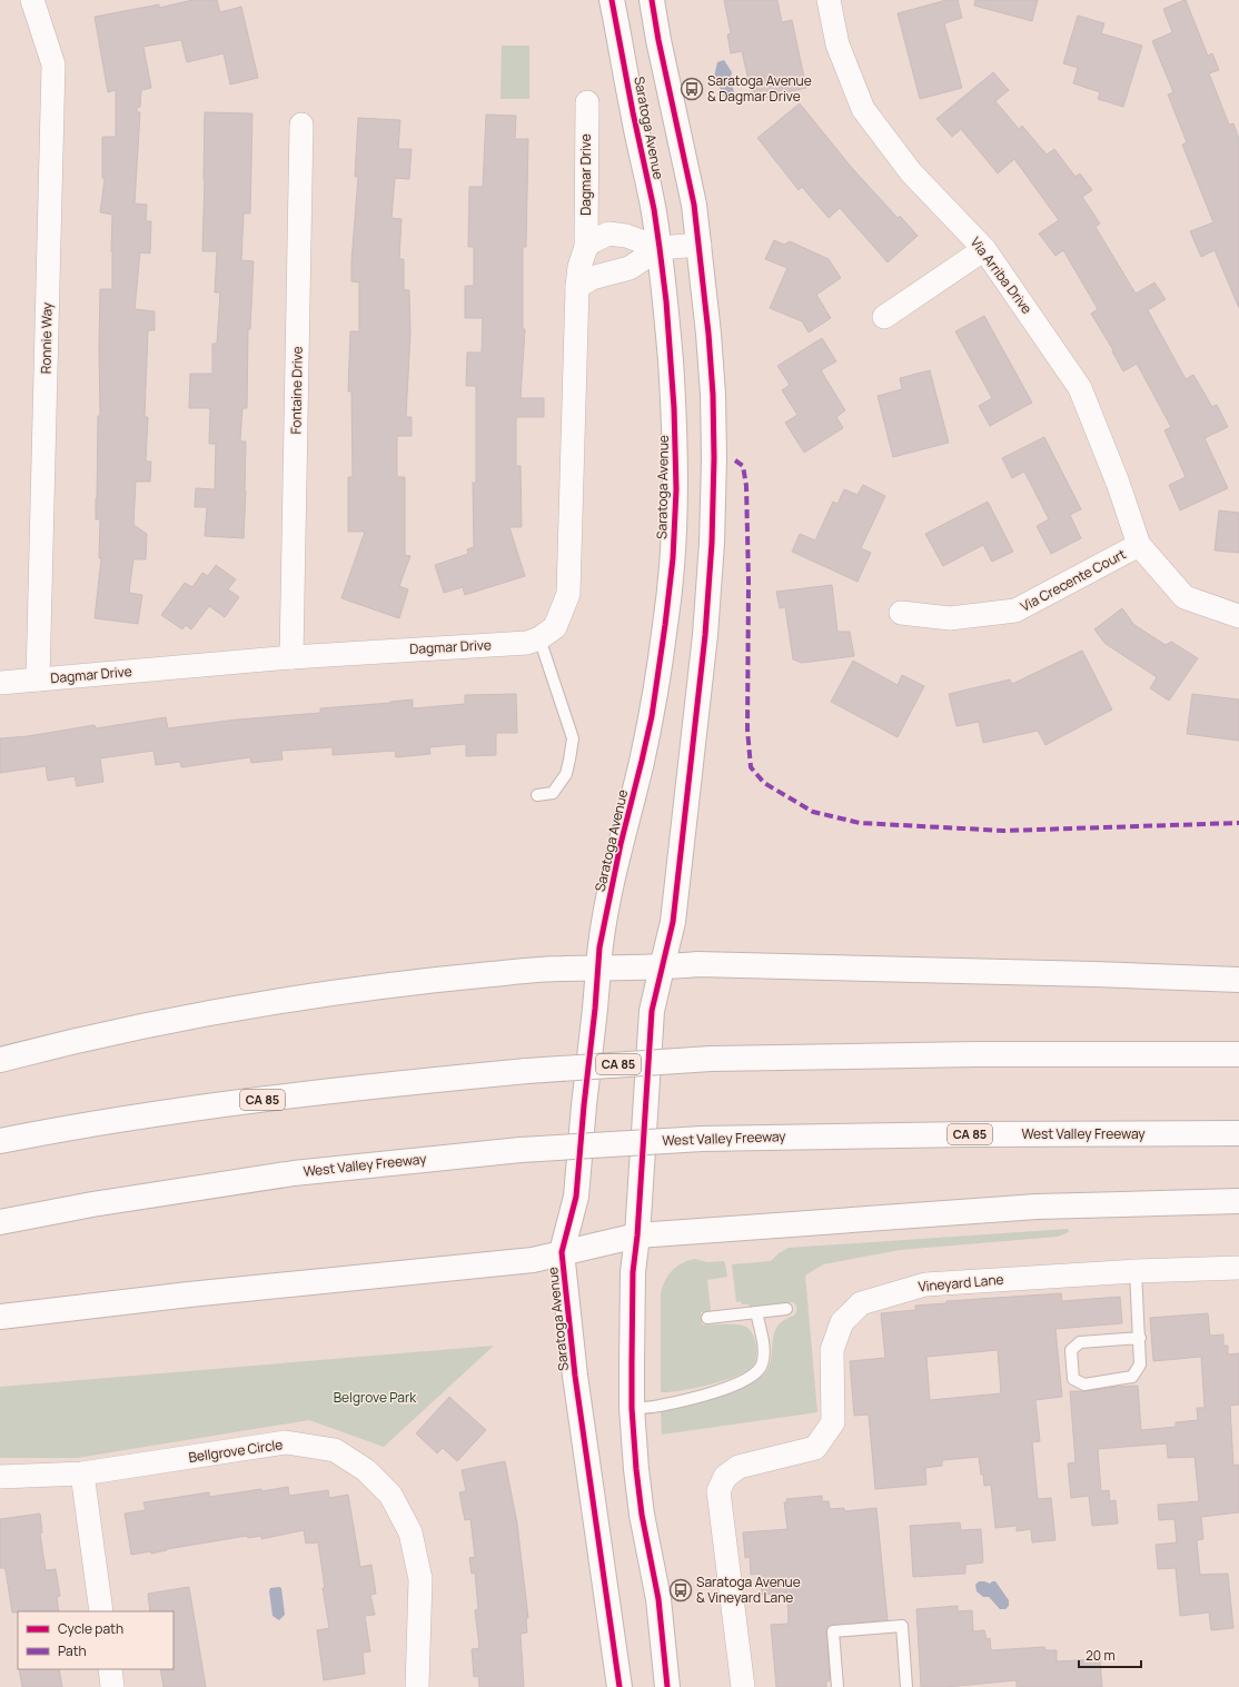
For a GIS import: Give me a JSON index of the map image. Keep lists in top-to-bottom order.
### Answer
{
  "streets": {
    "main road": ["Saratoga Avenue", "CA 85", "West Valley Freeway"],
    "street": [
      "Dagmar Drive",
      "Via Arriba Drive",
      "Ronnie Way",
      "Fontaine Drive",
      "Via Crecente Court",
      "Vineyard Lane",
      "Bellgrove Circle"
    ]
  },
  "crossings": [
    ["Dagmar Drive", "Ronnie Way"],
    ["Dagmar Drive", "Fontaine Drive"],
    ["Via Arriba Drive", "Via Crecente Court"]
  ],
  "parks": ["Belgrove Park"],
  "places": {
    "bus stop": ["Saratoga Avenue & Dagmar Drive", "Saratoga Avenue & Vineyard Lane"]
  },
  "legend": ["Cycle path", "Path"],
  "scale_bar": "20 m"
}
